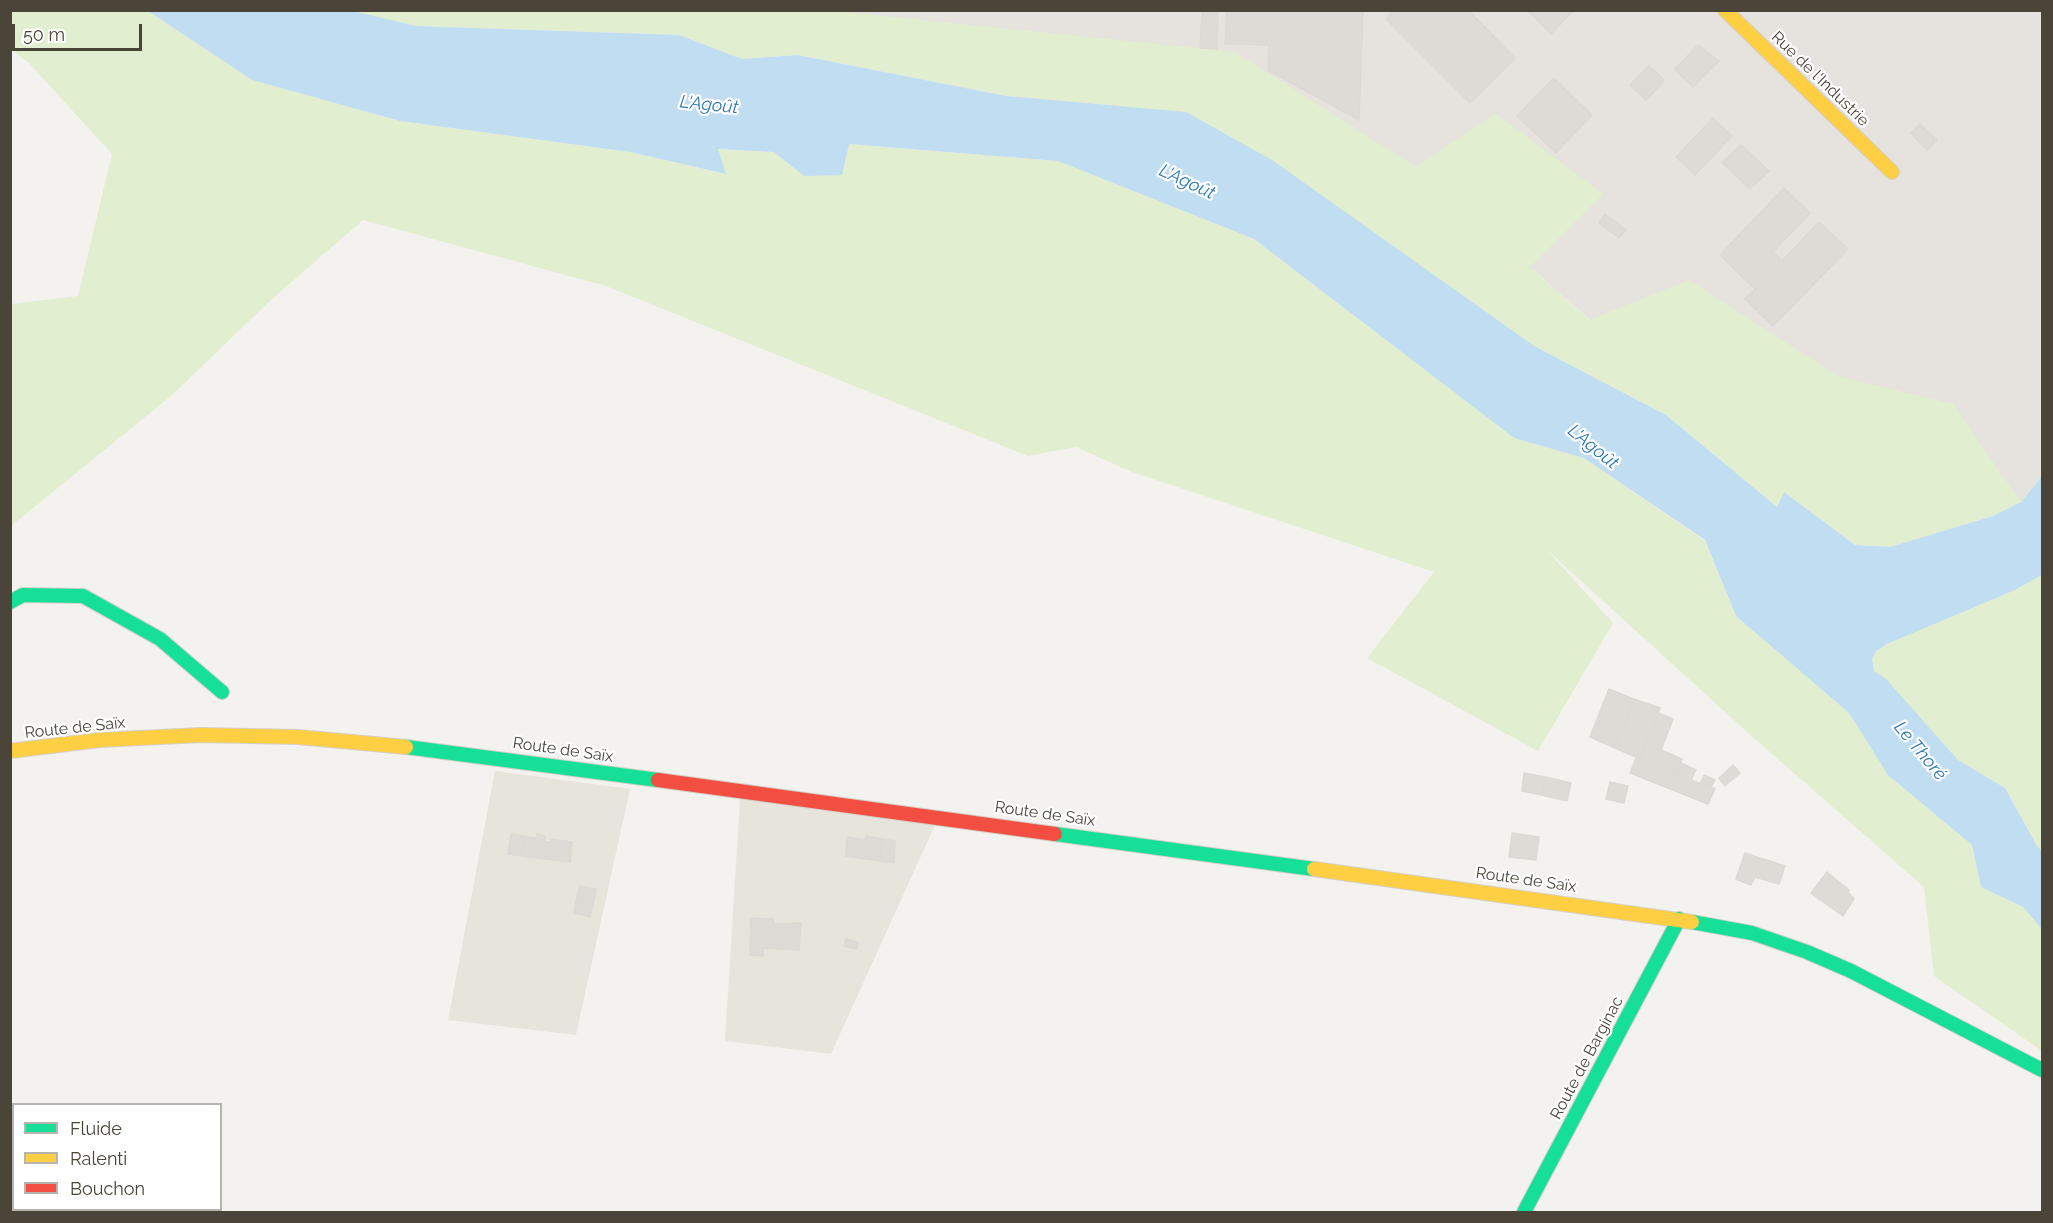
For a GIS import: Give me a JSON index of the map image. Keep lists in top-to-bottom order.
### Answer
{
  "streets": {
    "street": ["Rue de l'Industrie", "Route de Saïx", "Route de Barginac"]
  },
  "crossings": [
    ["Route de Saïx", "Route de Barginac"]
  ],
  "water": ["L'Agoût", "Le Thoré"],
  "legend": ["Fluide", "Ralenti", "Bouchon"],
  "scale_bar": "50 m"
}
